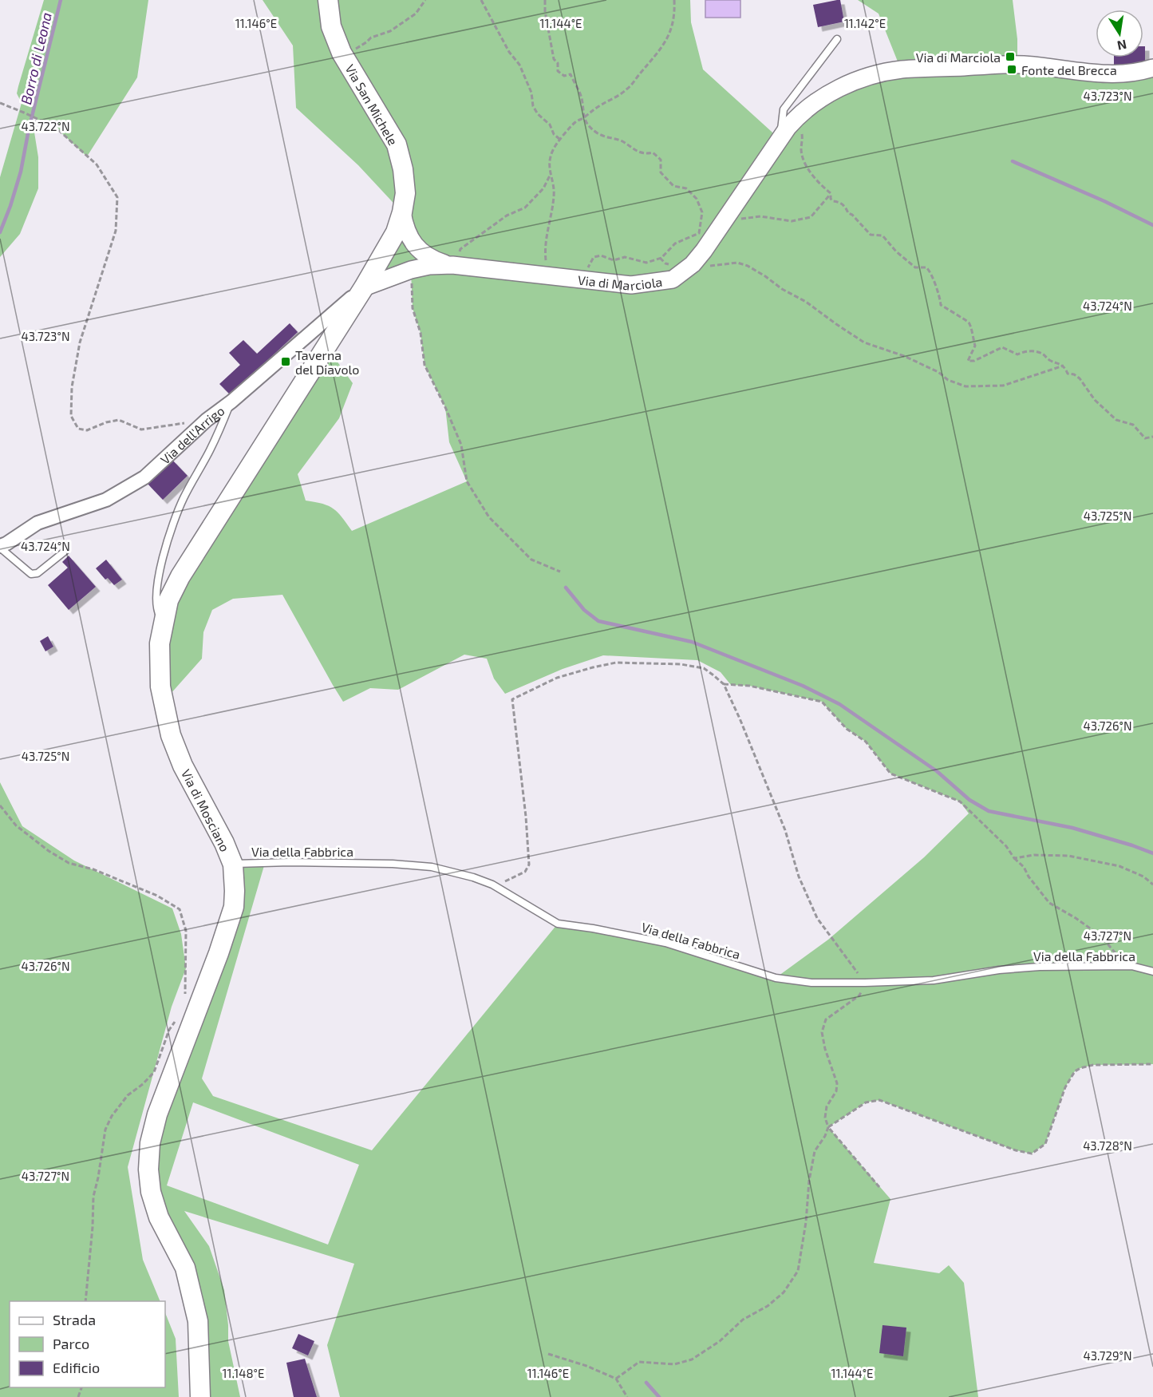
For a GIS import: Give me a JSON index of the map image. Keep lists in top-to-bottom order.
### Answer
{
  "streets": {
    "main road": ["Via San Michele", "Via di Mosciano"],
    "street": ["Via di Marciola", "Via dell'Arrigo"],
    "lane": ["Via della Fabbrica"]
  },
  "crossings": [
    ["Via San Michele", "Via di Marciola"],
    ["Via San Michele", "Via dell'Arrigo"],
    ["Via San Michele", "Via di Mosciano"],
    ["Via di Marciola", "Via dell'Arrigo"],
    ["Via di Marciola", "Via di Mosciano"],
    ["Via dell'Arrigo", "Via di Mosciano"],
    ["Via di Mosciano", "Via della Fabbrica"]
  ],
  "water": ["Borro di Leona"],
  "places": {
    "transit": ["Via di Marciola", "Fonte del Brecca", "Taverna del Diavolo"]
  },
  "legend": ["Strada", "Parco", "Edificio"],
  "north": "bottom",
  "coordinates": [
    "11.146°E",
    "11.144°E",
    "11.142°E",
    "43.723°N",
    "43.722°N",
    "43.724°N",
    "43.725°N",
    "43.726°N",
    "43.727°N",
    "43.728°N",
    "43.729°N",
    "11.148°E"
  ]
}
